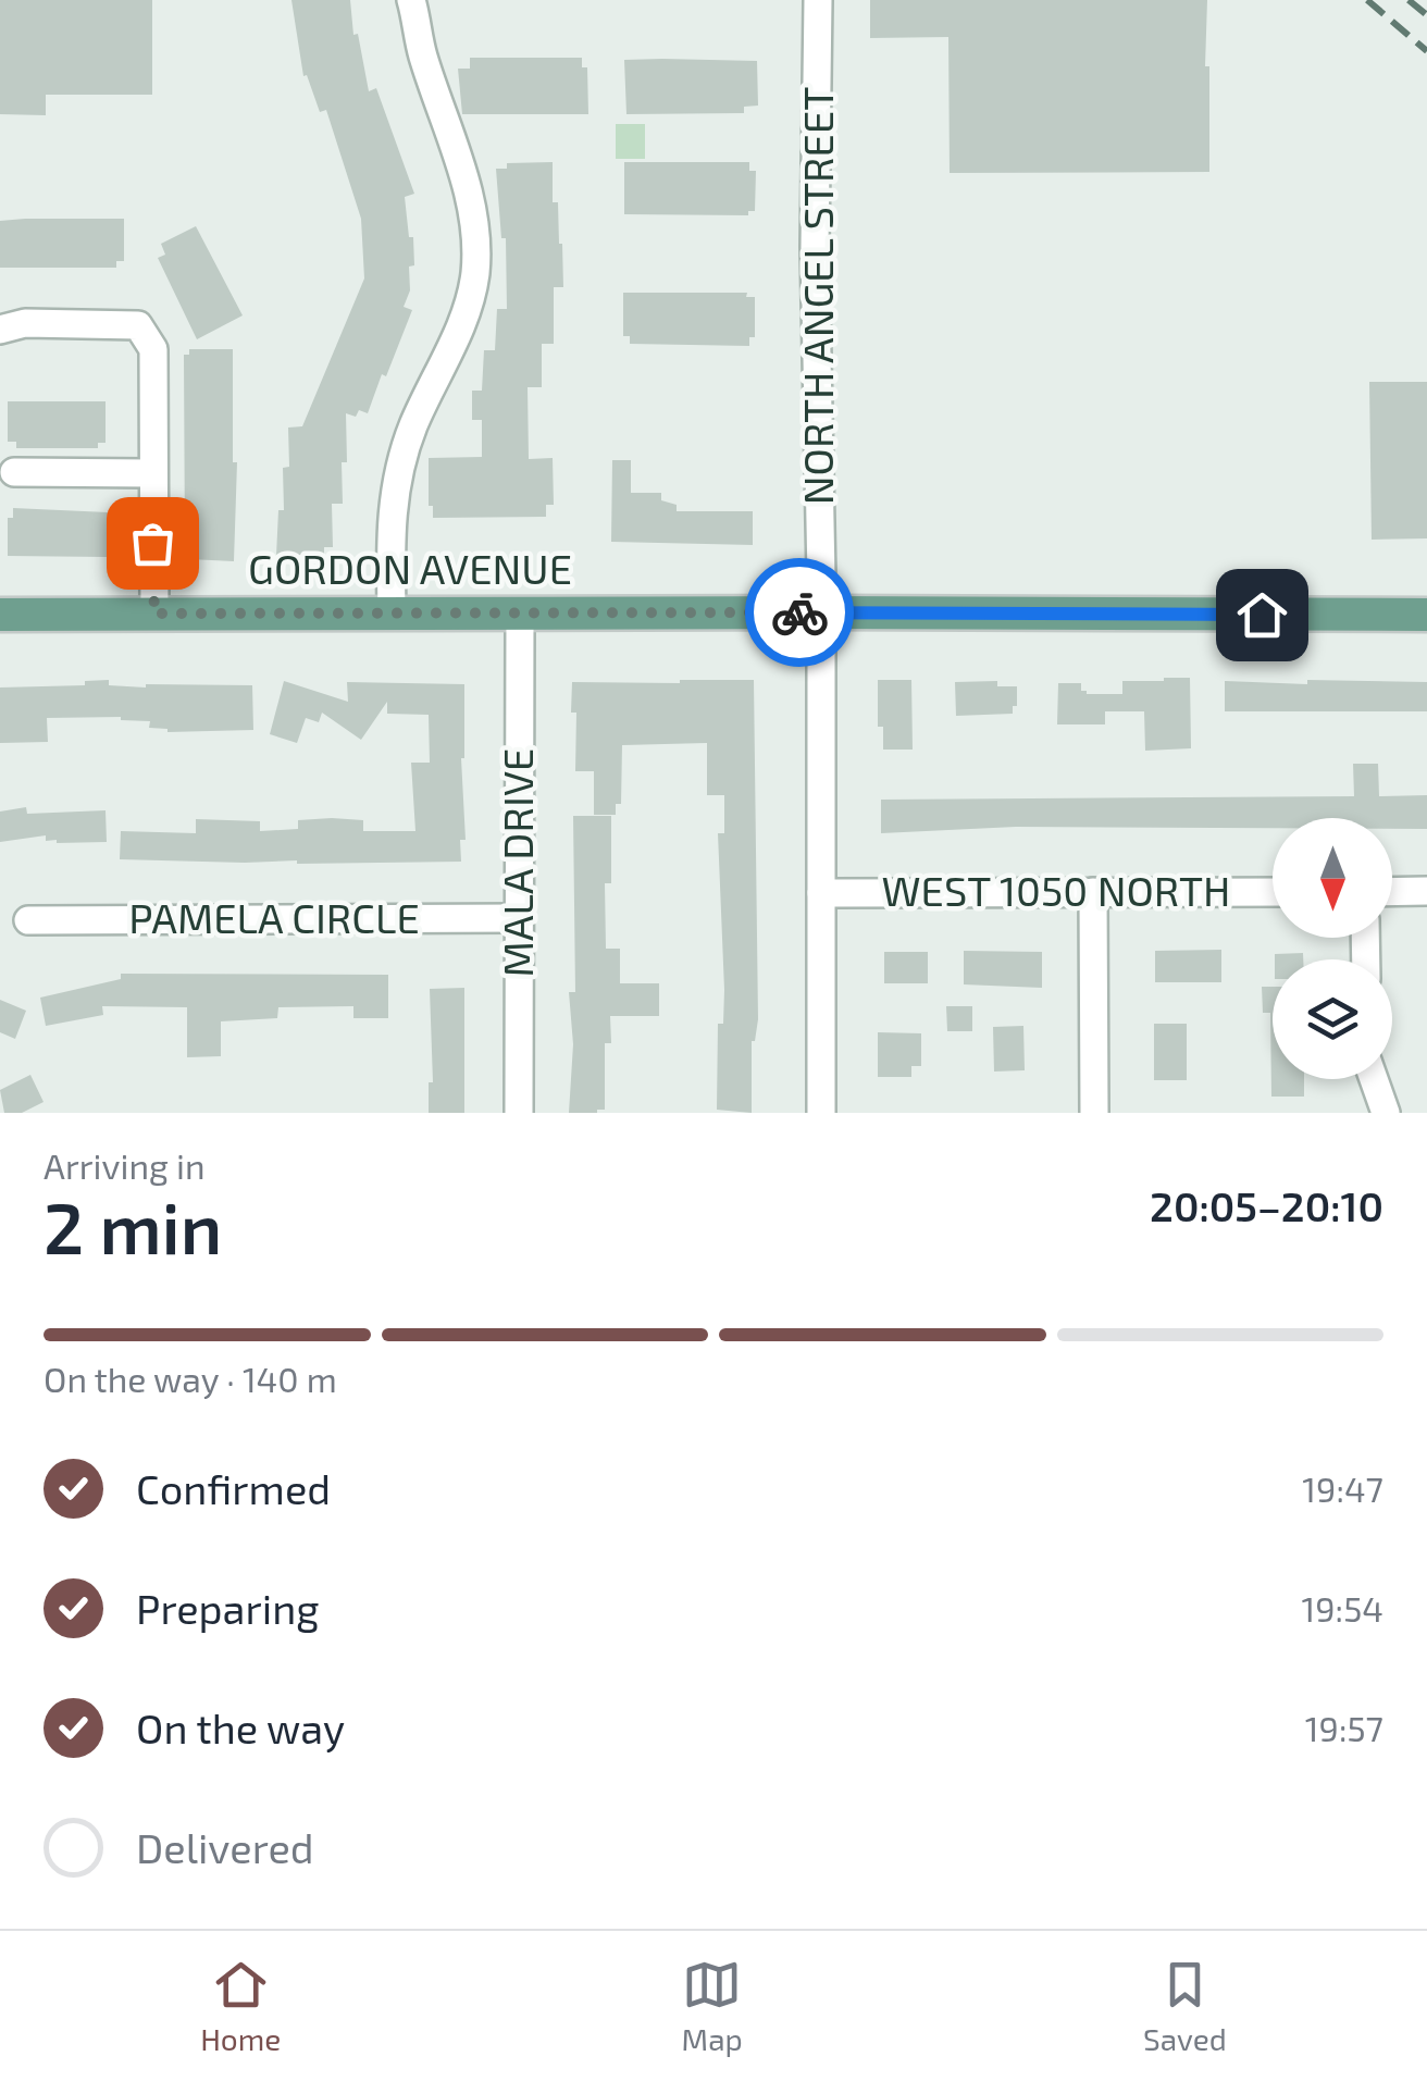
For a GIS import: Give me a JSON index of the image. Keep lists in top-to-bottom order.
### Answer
{
  "streets": {
    "main road": ["GORDON AVENUE"],
    "street": [
      "NORTH ANGEL STREET",
      "MALA DRIVE",
      "WEST 1050 NORTH",
      "PAMELA CIRCLE"
    ]
  },
  "crossings": [
    ["NORTH ANGEL STREET", "GORDON AVENUE"],
    ["NORTH ANGEL STREET", "WEST 1050 NORTH"],
    ["GORDON AVENUE", "MALA DRIVE"],
    ["MALA DRIVE", "PAMELA CIRCLE"]
  ],
  "north": "bottom",
  "page": {
    "heading": ["2 min", "Arriving in", "20:05–20:10"],
    "bar": "On the way · 140 m",
    "list": [
      ["Confirmed", "19:47"],
      ["Preparing", "19:54"],
      ["On the way", "19:57"],
      "Delivered"
    ],
    "tabs": ["Home", "Map", "Saved"]
  }
}
